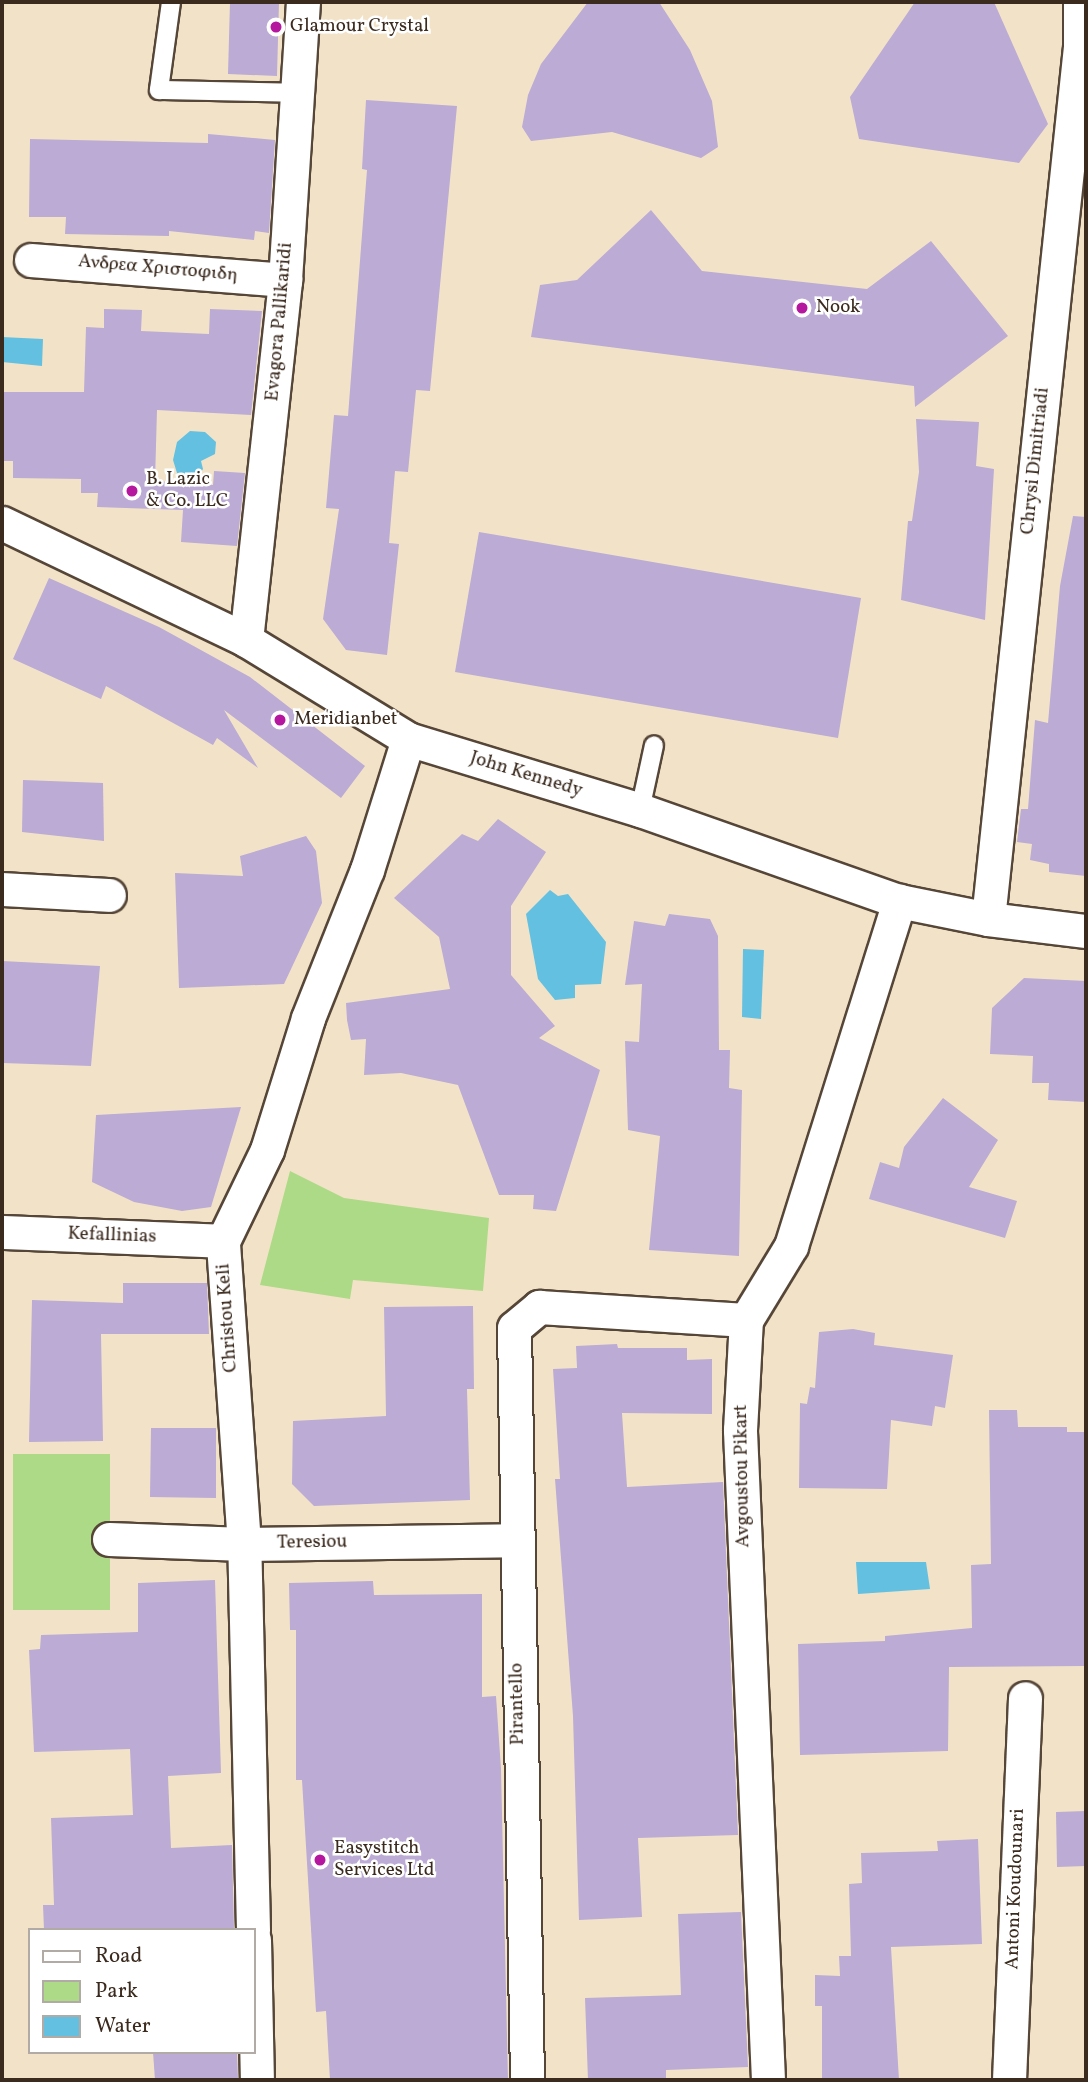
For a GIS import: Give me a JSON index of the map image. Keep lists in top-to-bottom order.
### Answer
{
  "streets": {
    "street": [
      "Ανδρεα Χριστοφιδη",
      "Evagora Pallikaridi",
      "Chrysi Dimitriadi",
      "John Kennedy",
      "Kefallinias",
      "Christou Keli",
      "Avgoustou Pikart",
      "Teresiou",
      "Pirantello",
      "Antoni Koudounari"
    ]
  },
  "crossings": [
    ["Ανδρεα Χριστοφιδη", "Evagora Pallikaridi"],
    ["Evagora Pallikaridi", "John Kennedy"],
    ["Chrysi Dimitriadi", "John Kennedy"],
    ["John Kennedy", "Christou Keli"],
    ["John Kennedy", "Avgoustou Pikart"],
    ["Kefallinias", "Christou Keli"],
    ["Christou Keli", "Teresiou"],
    ["Avgoustou Pikart", "Pirantello"],
    ["Teresiou", "Pirantello"]
  ],
  "places": [
    "Glamour Crystal",
    "Nook",
    "B. Lazic & Co. LLC",
    "Meridianbet",
    "Easystitch Services Ltd"
  ],
  "legend": ["Road", "Park", "Water"]
}
